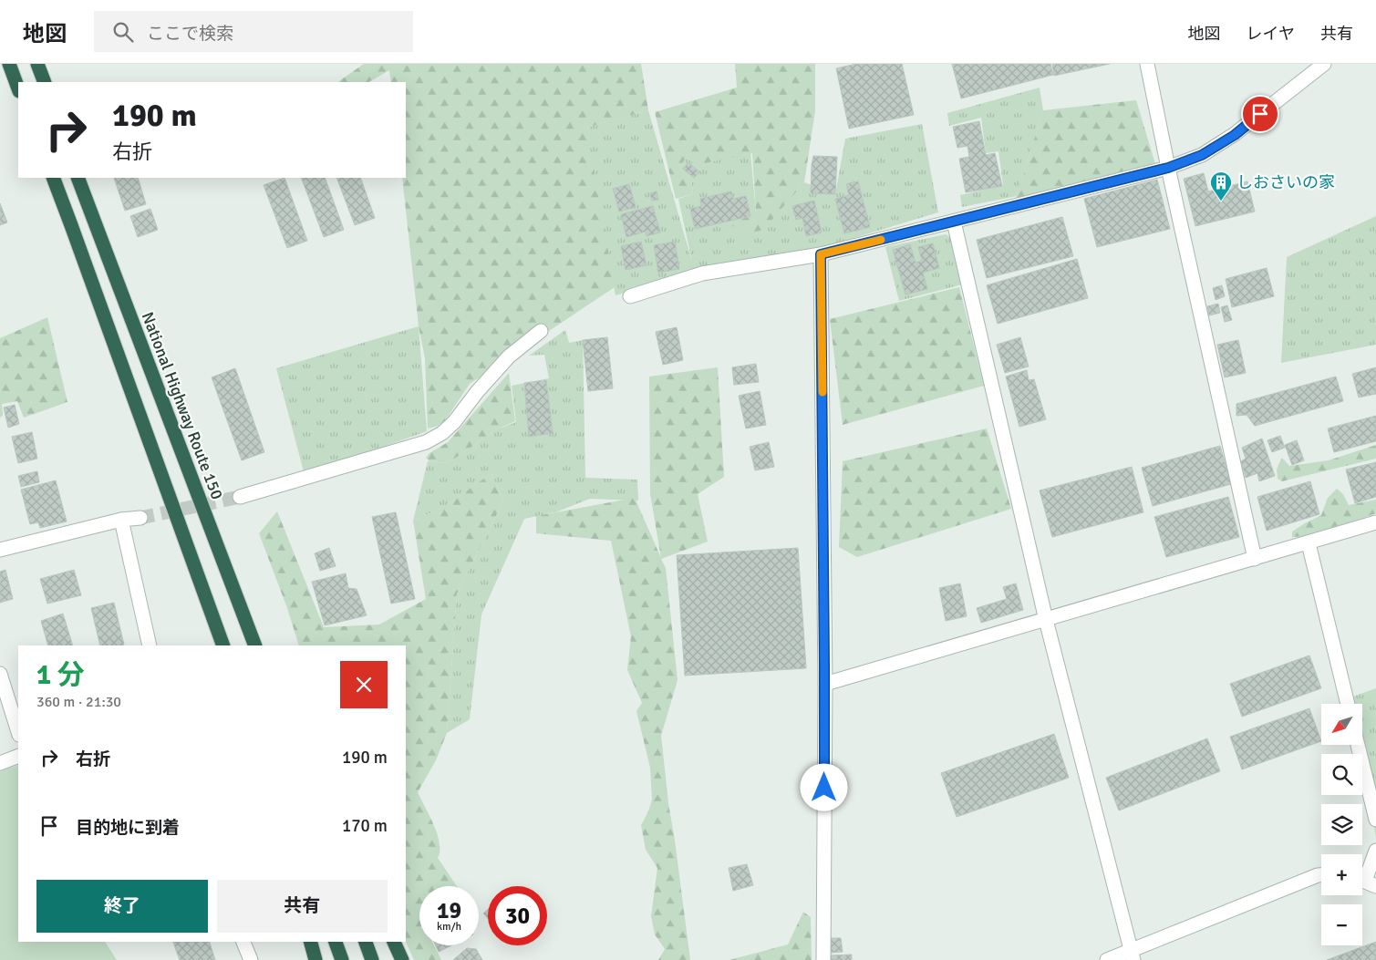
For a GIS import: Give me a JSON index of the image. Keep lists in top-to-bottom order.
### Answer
{
  "streets": {
    "highway": ["National Highway Route 150"]
  },
  "places": {
    "building": ["しおさいの家"]
  },
  "north": "bottom left",
  "page": {
    "header": "地図",
    "search": "ここで検索",
    "nav": ["地図", "レイヤ", "共有"],
    "turn": ["190 m", "右折"],
    "heading": ["1 分", "360 m · 21:30"],
    "map_buttons": ["+", "−"],
    "list": [
      {
        "name": "右折",
        "value": "190 m"
      },
      {
        "name": "目的地に到着",
        "value": "170 m"
      }
    ],
    "buttons": ["終了", "共有"],
    "speed": "19 km/h",
    "limit": "30"
  }
}
